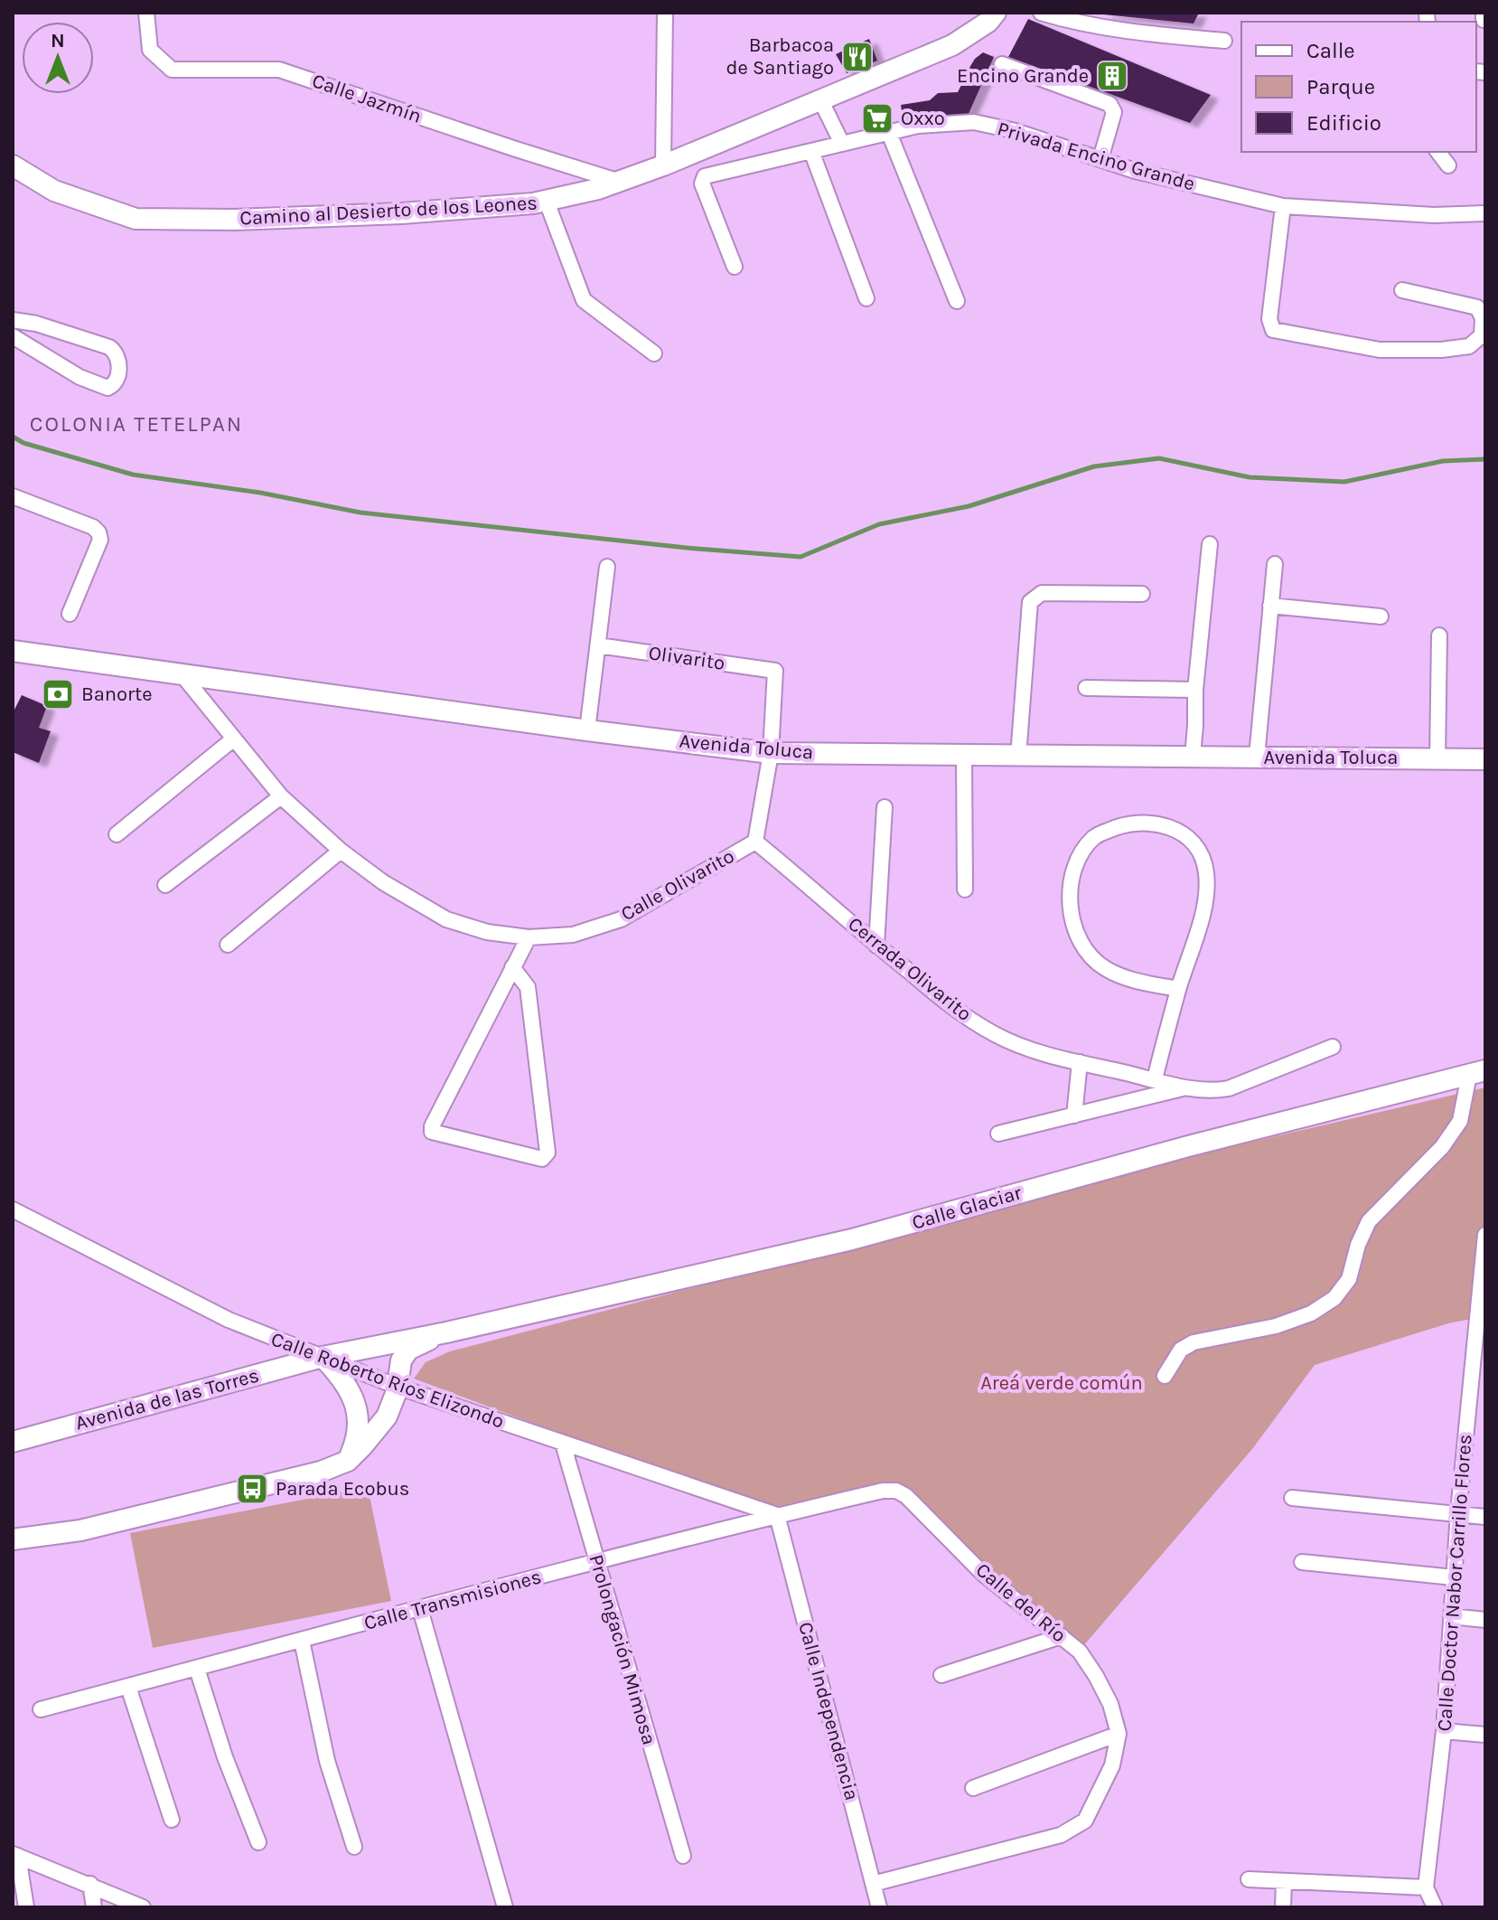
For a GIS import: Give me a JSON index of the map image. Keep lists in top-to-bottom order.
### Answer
{
  "streets": {
    "street": [
      "Calle Jazmín",
      "Privada Encino Grande",
      "Camino al Desierto de los Leones",
      "Olivarito",
      "Avenida Toluca",
      "Calle Olivarito",
      "Cerrada Olivarito",
      "Calle Glaciar",
      "Calle Roberto Ríos Elizondo",
      "Avenida de las Torres",
      "Calle Doctor Nabor Carrillo Flores",
      "Calle Transmisiones",
      "Calle del Río",
      "Prolongación Mimosa",
      "Calle Independencia"
    ]
  },
  "crossings": [
    ["Calle Jazmín", "Camino al Desierto de los Leones"],
    ["Olivarito", "Calle Olivarito"],
    ["Avenida Toluca", "Calle Olivarito"],
    ["Calle Olivarito", "Cerrada Olivarito"],
    ["Calle Glaciar", "Calle Roberto Ríos Elizondo"],
    ["Calle Glaciar", "Avenida de las Torres"],
    ["Calle Roberto Ríos Elizondo", "Avenida de las Torres"],
    ["Calle Roberto Ríos Elizondo", "Calle Transmisiones"],
    ["Calle Roberto Ríos Elizondo", "Calle del Río"],
    ["Calle Roberto Ríos Elizondo", "Prolongación Mimosa"],
    ["Calle Roberto Ríos Elizondo", "Calle Independencia"],
    ["Calle Transmisiones", "Calle del Río"],
    ["Calle Transmisiones", "Prolongación Mimosa"],
    ["Calle Transmisiones", "Calle Independencia"],
    ["Calle del Río", "Calle Independencia"]
  ],
  "districts": ["COLONIA TETELPAN"],
  "parks": ["Areá verde común"],
  "places": {
    "restaurant": ["Barbacoa de Santiago"],
    "building": ["Encino Grande"],
    "supermarket": ["Oxxo"],
    "bank": ["Banorte"],
    "bus stop": ["Parada Ecobus"]
  },
  "legend": ["Calle", "Parque", "Edificio"],
  "north": "top"
}
